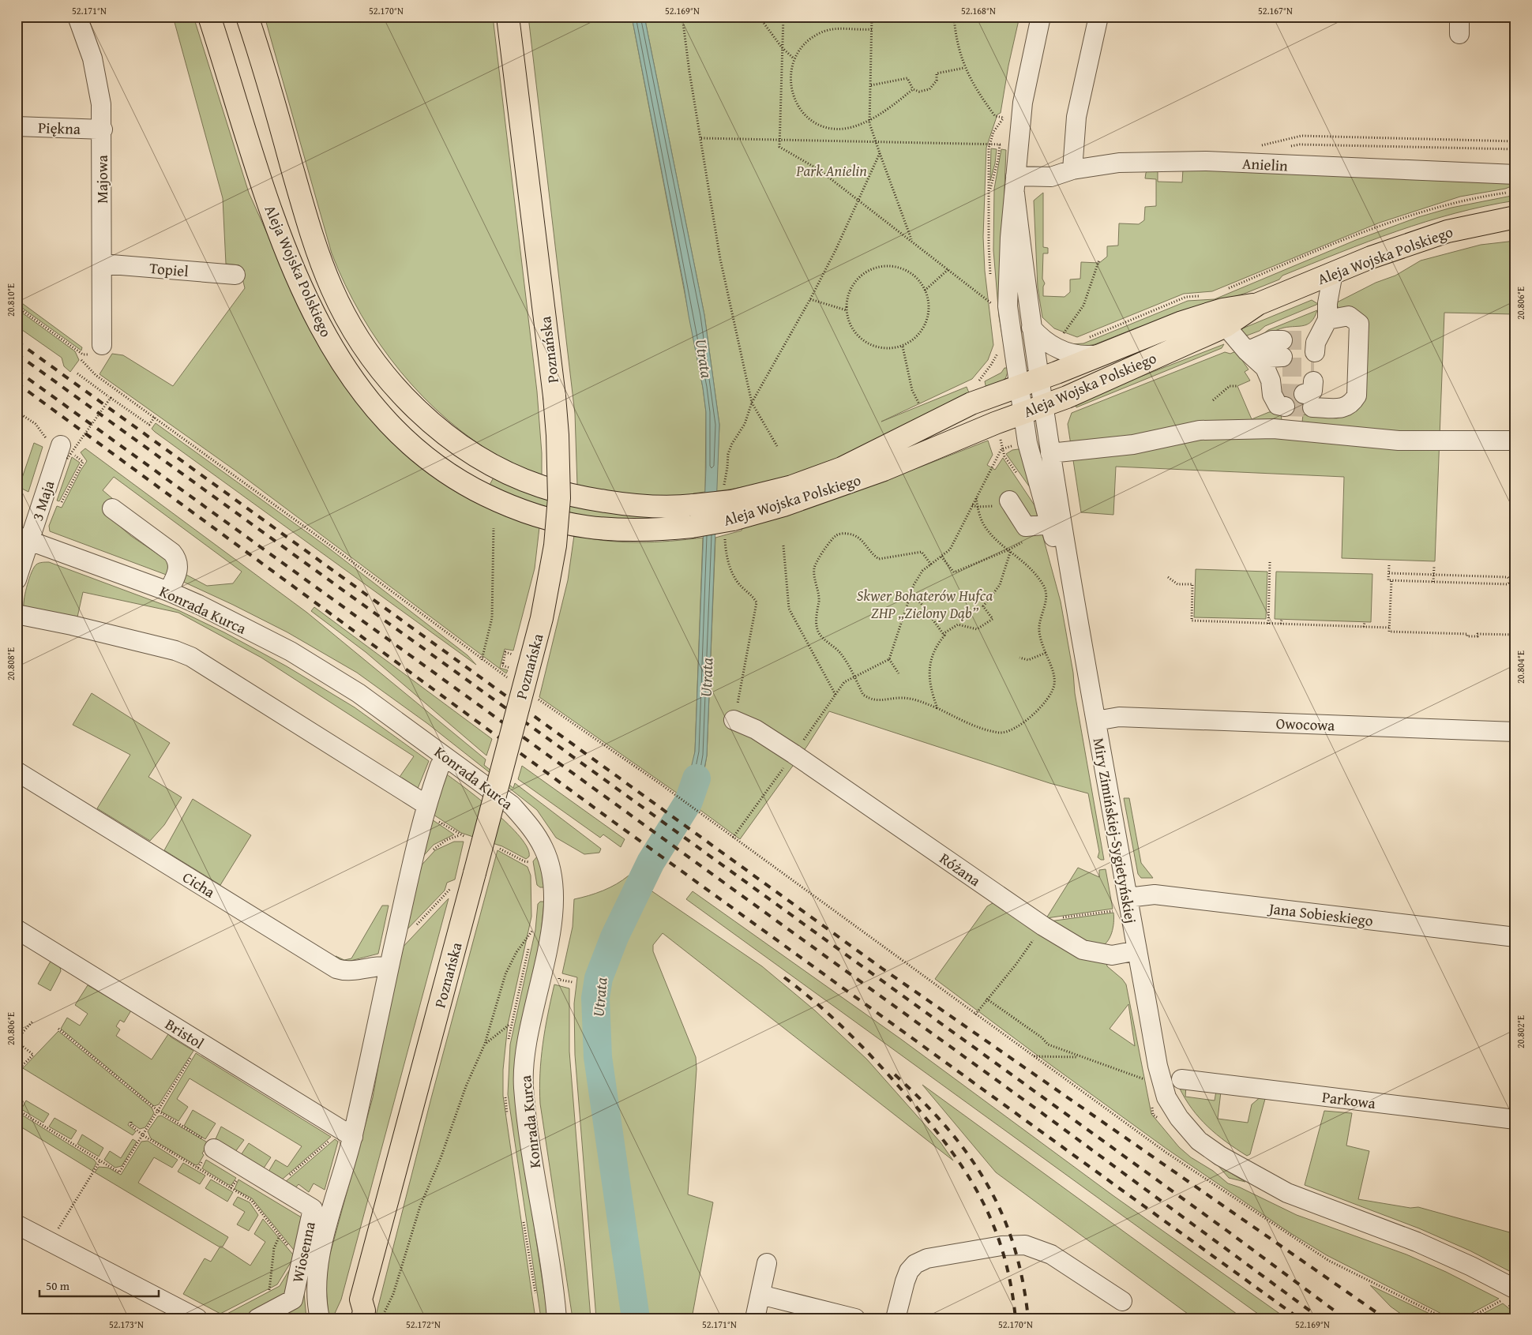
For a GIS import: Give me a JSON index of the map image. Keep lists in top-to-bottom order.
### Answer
{
  "streets": {
    "main road": ["Aleja Wojska Polskiego", "Poznańska"],
    "street": [
      "Piękna",
      "Anielin",
      "Majowa",
      "Topiel",
      "3 Maja",
      "Konrada Kurca",
      "Owocowa",
      "Miry Zimińskiej-Sygietyńskiej",
      "Różana",
      "Cicha",
      "Jana Sobieskiego",
      "Bristol",
      "Parkowa",
      "Wiosenna"
    ]
  },
  "crossings": [
    ["Piękna", "Majowa"],
    ["Anielin", "Miry Zimińskiej-Sygietyńskiej"],
    ["Majowa", "Topiel"],
    ["Aleja Wojska Polskiego", "Miry Zimińskiej-Sygietyńskiej"],
    ["3 Maja", "Konrada Kurca"],
    ["Owocowa", "Miry Zimińskiej-Sygietyńskiej"],
    ["Miry Zimińskiej-Sygietyńskiej", "Różana"],
    ["Miry Zimińskiej-Sygietyńskiej", "Jana Sobieskiego"]
  ],
  "water": ["Utrata"],
  "parks": ["Park Anielin", "Skwer Bohaterów Hufca ZHP „Zielony Dąb”"],
  "scale_bar": "50 m",
  "coordinates": [
    "52.171°N",
    "52.170°N",
    "52.169°N",
    "52.168°N",
    "52.167°N",
    "20.810°E",
    "20.806°E",
    "20.808°E",
    "20.804°E",
    "20.802°E",
    "52.173°N",
    "52.172°N"
  ]
}
